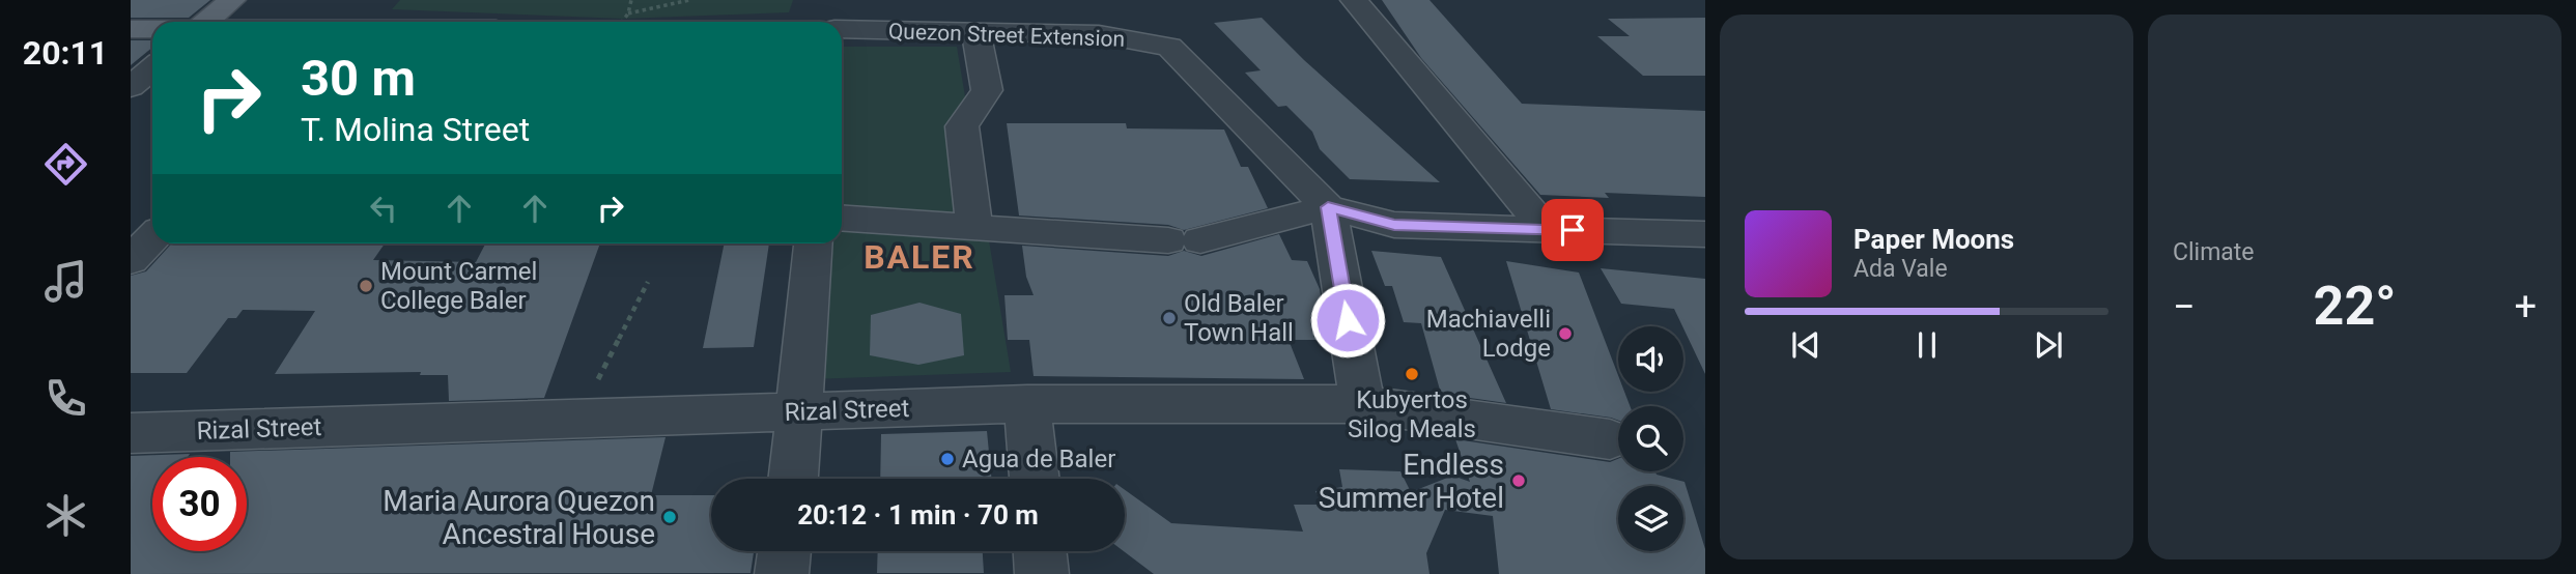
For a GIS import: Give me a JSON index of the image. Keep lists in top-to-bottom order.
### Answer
{
  "streets": {
    "street": ["Quezon Street Extension", "Rizal Street"]
  },
  "districts": ["BALER"],
  "places": [
    "Mount Carmel College Baler",
    "Old Baler Town Hall",
    "Machiavelli Lodge",
    "Kubyertos Silog Meals",
    "Agua de Baler",
    "Endless Summer Hotel",
    "Maria Aurora Quezon Ancestral House"
  ],
  "page": {
    "tabs": "20:11",
    "tile": "Climate",
    "turn": ["30 m", "T. Molina Street"],
    "song": ["Paper Moons", "Ada Vale"],
    "heat": ["−", "22°", "+"],
    "limit": "30",
    "trip": "20:12 · 1 min · 70 m"
  }
}
